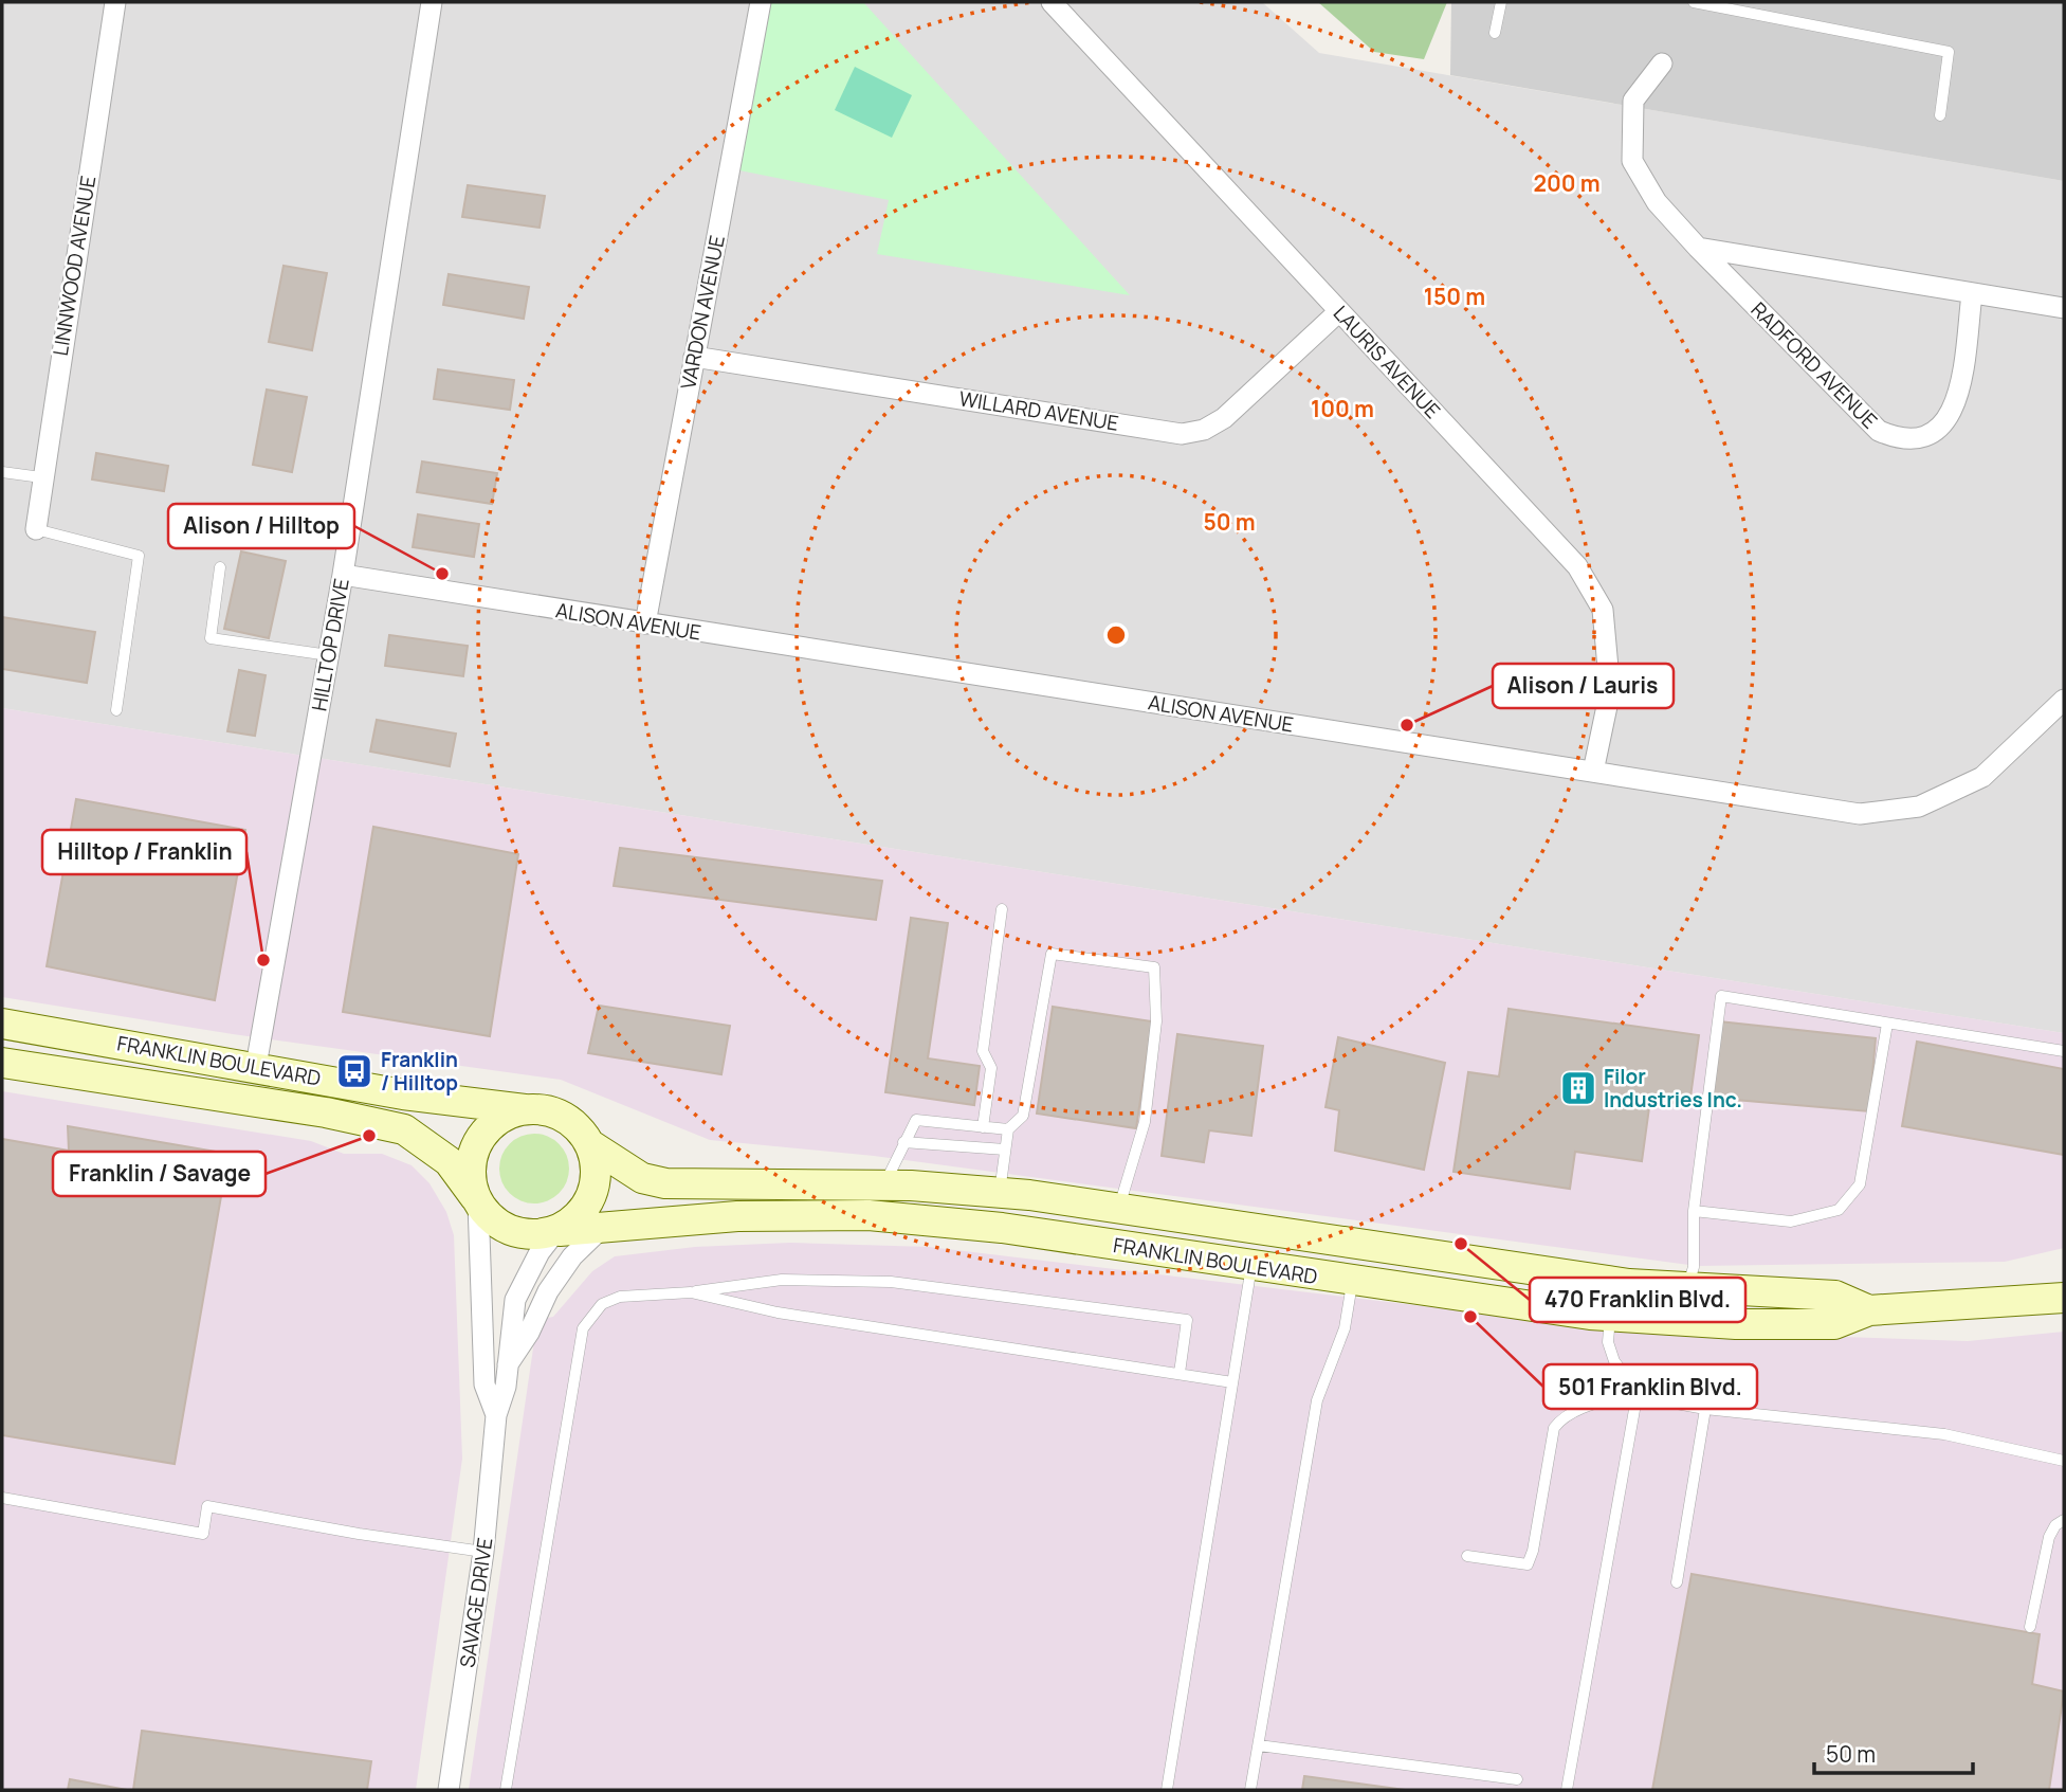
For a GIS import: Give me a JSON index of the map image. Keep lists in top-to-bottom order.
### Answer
{
  "streets": {
    "main road": ["FRANKLIN BOULEVARD"],
    "street": [
      "LINNWOOD AVENUE",
      "VARDON AVENUE",
      "LAURIS AVENUE",
      "RADFORD AVENUE",
      "WILLARD AVENUE",
      "ALISON AVENUE",
      "HILLTOP DRIVE",
      "SAVAGE DRIVE"
    ]
  },
  "crossings": [
    ["VARDON AVENUE", "WILLARD AVENUE"],
    ["VARDON AVENUE", "ALISON AVENUE"],
    ["LAURIS AVENUE", "WILLARD AVENUE"],
    ["LAURIS AVENUE", "ALISON AVENUE"],
    ["ALISON AVENUE", "HILLTOP DRIVE"],
    ["HILLTOP DRIVE", "FRANKLIN BOULEVARD"],
    ["FRANKLIN BOULEVARD", "SAVAGE DRIVE"]
  ],
  "places": {
    "other": [
      "Alison / Hilltop",
      "Alison / Lauris",
      "Hilltop / Franklin",
      "Franklin / Savage",
      "470 Franklin Blvd.",
      "501 Franklin Blvd."
    ],
    "bus stop": ["Franklin / Hilltop"],
    "building": ["Filor Industries Inc."]
  },
  "scale_bar": "50 m",
  "rings": [
    "200 m",
    "150 m",
    "100 m",
    "50 m"
  ]
}
